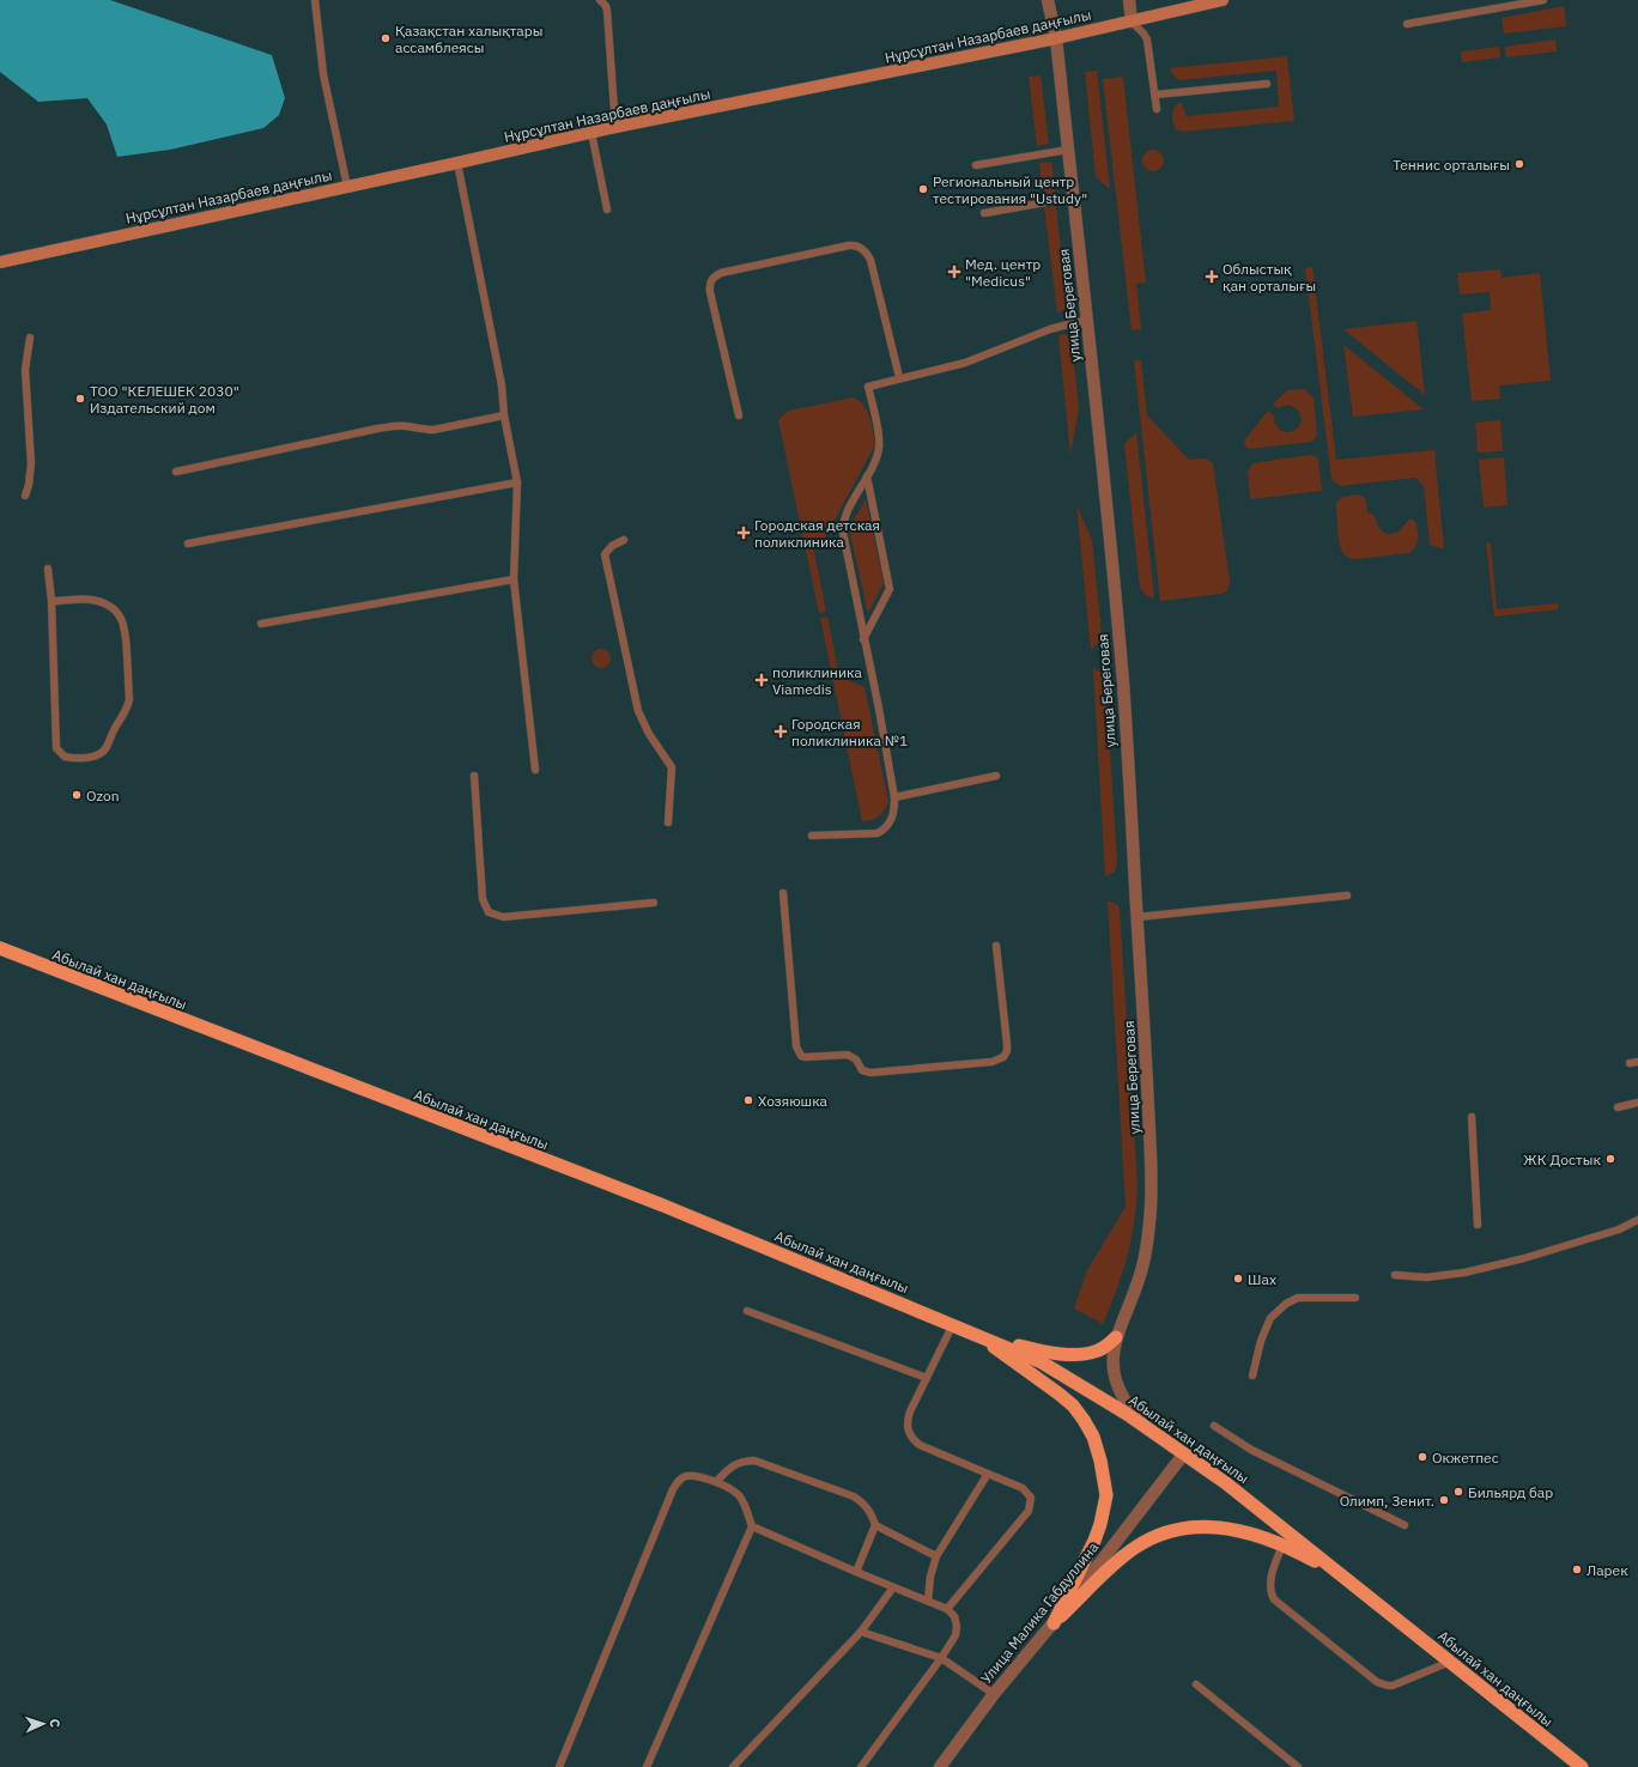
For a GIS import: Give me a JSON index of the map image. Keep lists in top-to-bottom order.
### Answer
{
  "streets": {
    "highway": ["Абылай хан даңғылы"],
    "main road": ["Нұрсұлтан Назарбаев даңғылы"],
    "street": ["улица Береговая", "Улица Малика Габдуллина"]
  },
  "crossings": [
    ["Нұрсұлтан Назарбаев даңғылы", "улица Береговая"],
    ["улица Береговая", "Абылай хан даңғылы"],
    ["Абылай хан даңғылы", "Улица Малика Габдуллина"]
  ],
  "places": {
    "other": [
      "Қазақстан халықтары ассамблеясы",
      "Теннис орталығы",
      "Региональный центр тестирования \"Ustudy\"",
      "ТОО \"КЕЛЕШЕК 2030\" Издательский дом",
      "Ozon",
      "Хозяюшка",
      "ЖК Достык",
      "Шах",
      "Окжетпес",
      "Бильярд бар",
      "Олимп, Зенит.",
      "Ларек"
    ],
    "health": [
      "Мед. центр \"Medicus\"",
      "Облыстық қан орталығы",
      "Городская детская поликлиника",
      "поликлиника Viamedis",
      "Городская поликлиника №1"
    ]
  },
  "north": "right"
}
